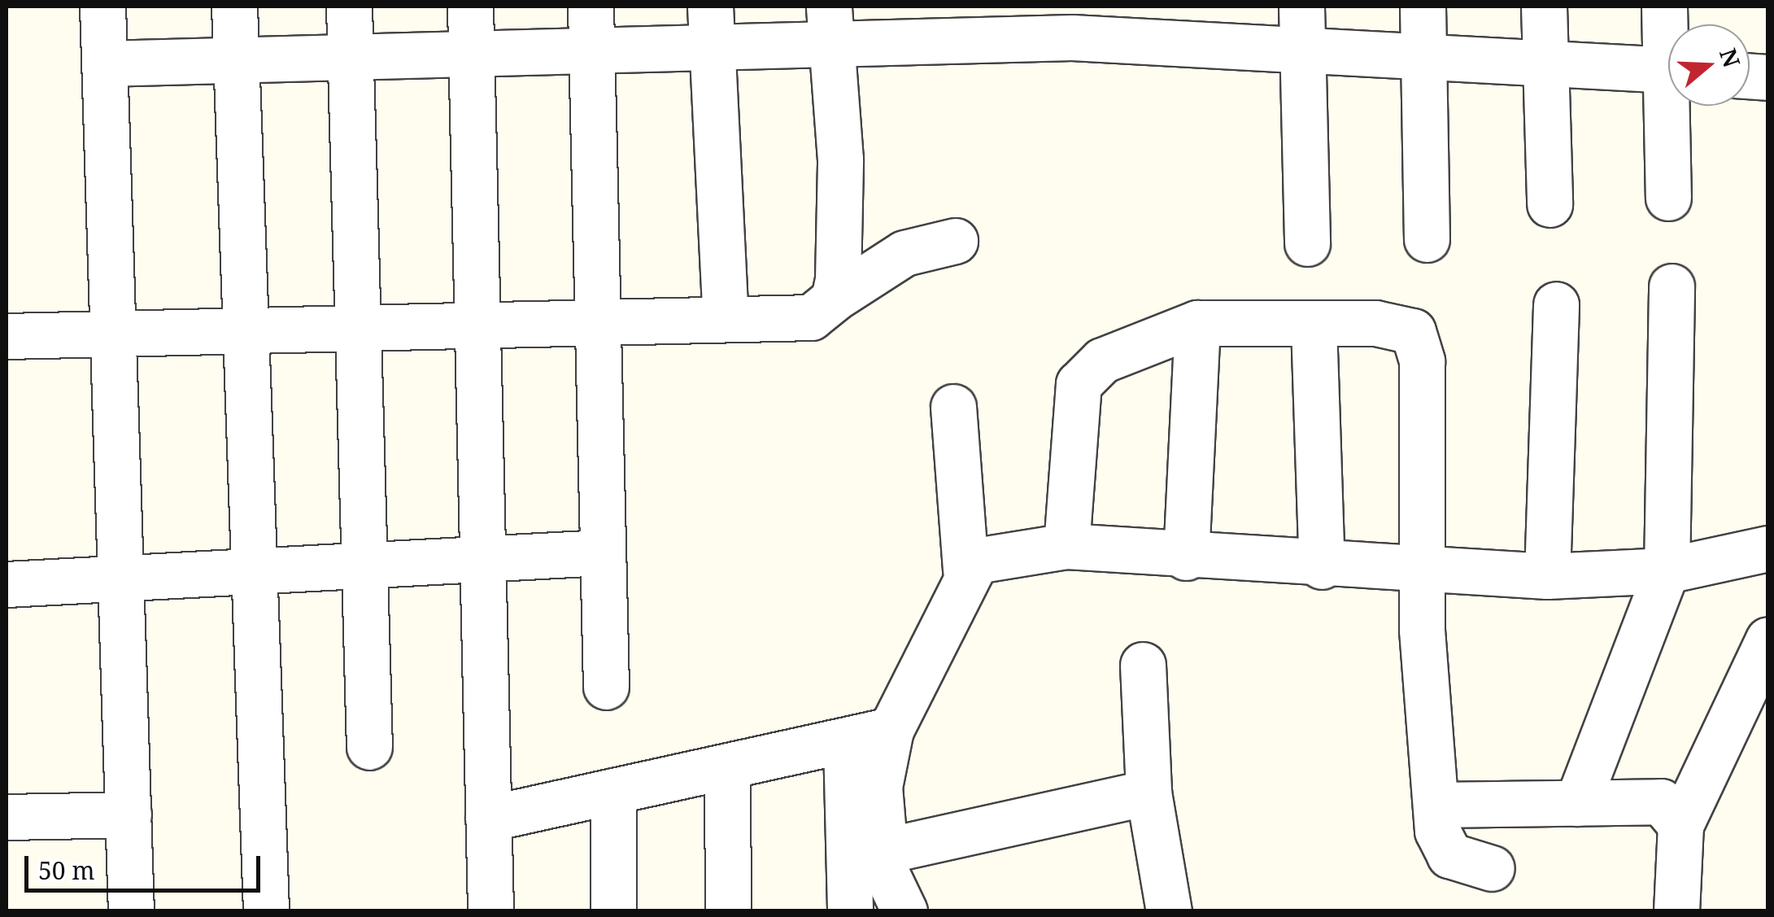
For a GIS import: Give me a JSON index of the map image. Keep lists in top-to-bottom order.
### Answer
{
  "scale_bar": "50 m",
  "north": "right"
}
